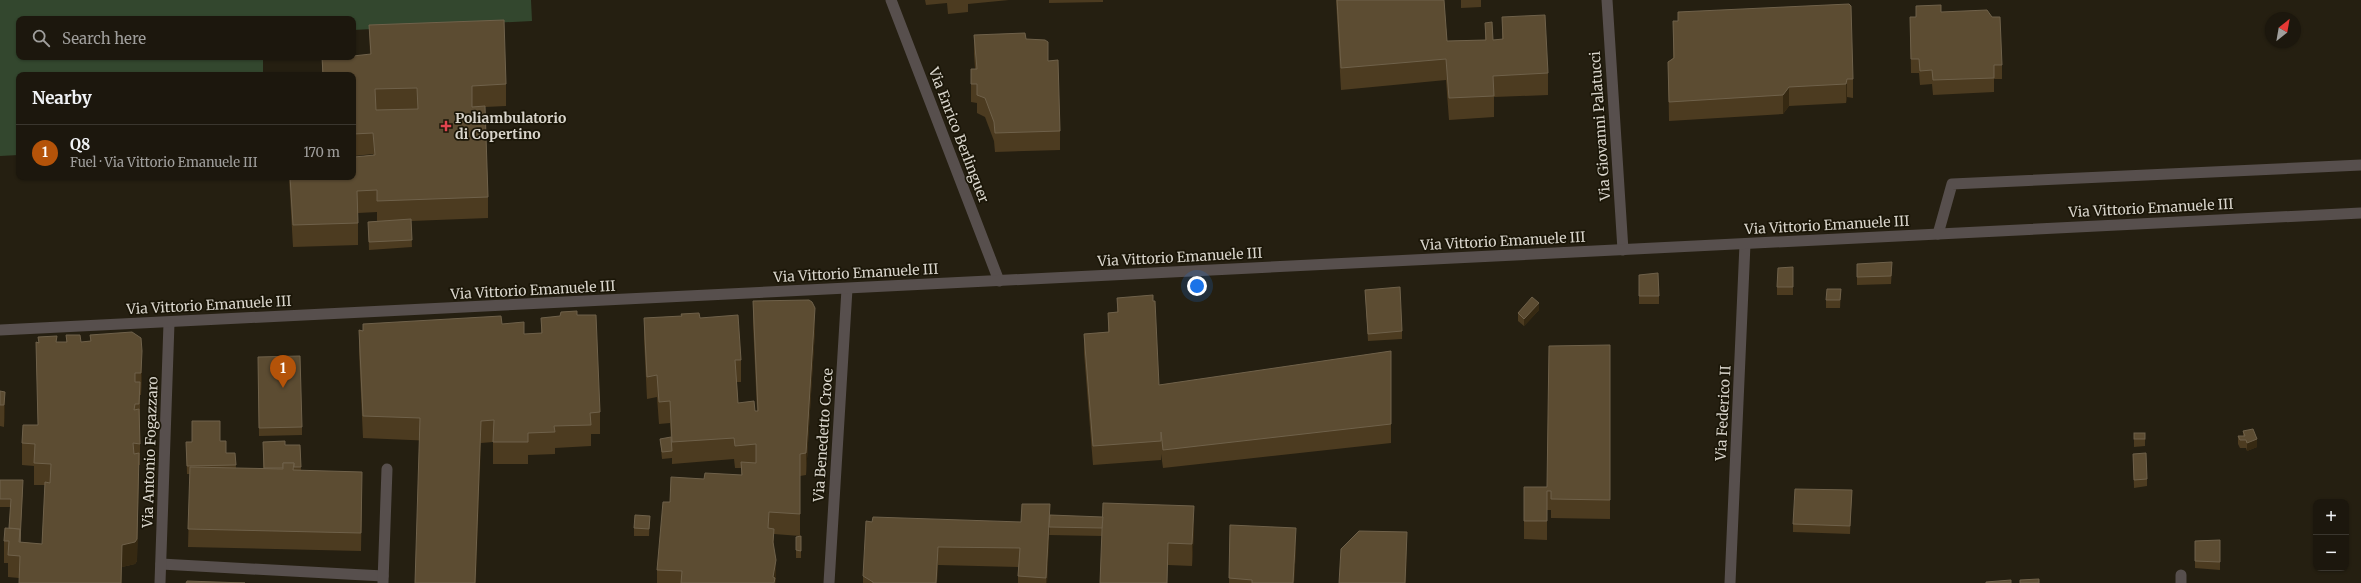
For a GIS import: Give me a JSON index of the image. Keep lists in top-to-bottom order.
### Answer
{
  "streets": {
    "street": [
      "Via Giovanni Palatucci",
      "Via Enrico Berlinguer",
      "Via Vittorio Emanuele III",
      "Via Federico II",
      "Via Benedetto Croce",
      "Via Antonio Fogazzaro"
    ]
  },
  "crossings": [
    ["Via Giovanni Palatucci", "Via Vittorio Emanuele III"],
    ["Via Enrico Berlinguer", "Via Vittorio Emanuele III"],
    ["Via Vittorio Emanuele III", "Via Federico II"],
    ["Via Vittorio Emanuele III", "Via Benedetto Croce"],
    ["Via Vittorio Emanuele III", "Via Antonio Fogazzaro"]
  ],
  "places": {
    "health": ["Poliambulatorio di Copertino"]
  },
  "north": "top right",
  "page": {
    "search": "Search here",
    "heading": "Nearby",
    "list": [
      {
        "mark": "1",
        "name": "Q8",
        "note": "Fuel · Via Vittorio Emanuele III",
        "value": "170 m"
      }
    ],
    "pins": "1",
    "map_buttons": ["+", "−"]
  }
}
